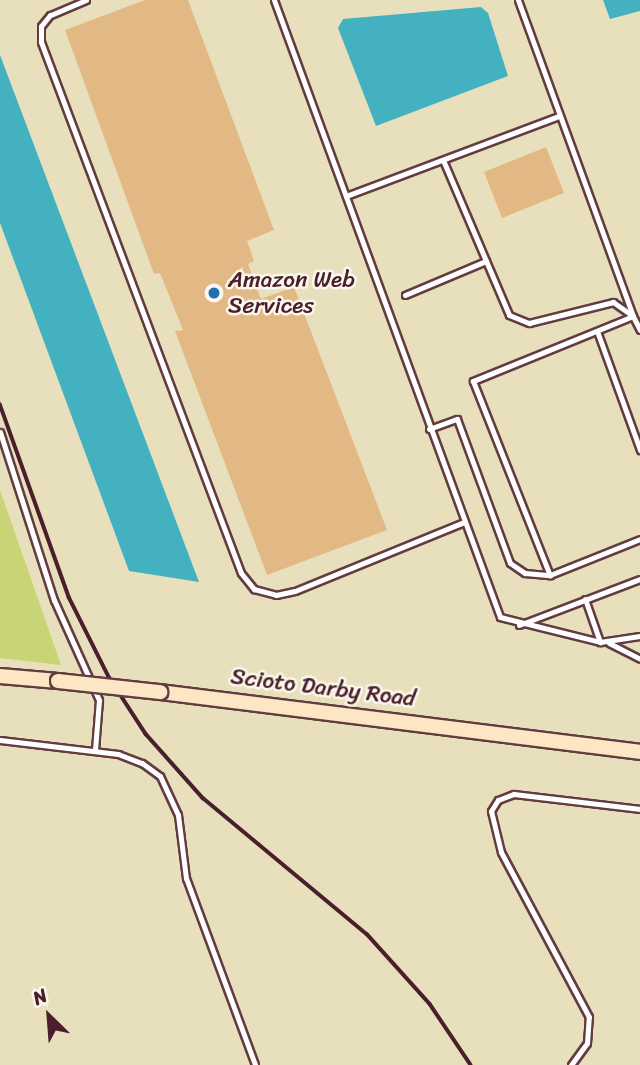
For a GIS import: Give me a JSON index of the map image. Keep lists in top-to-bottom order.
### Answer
{
  "streets": {
    "main road": ["Scioto Darby Road"]
  },
  "places": ["Amazon Web Services"],
  "north": "top left"
}
